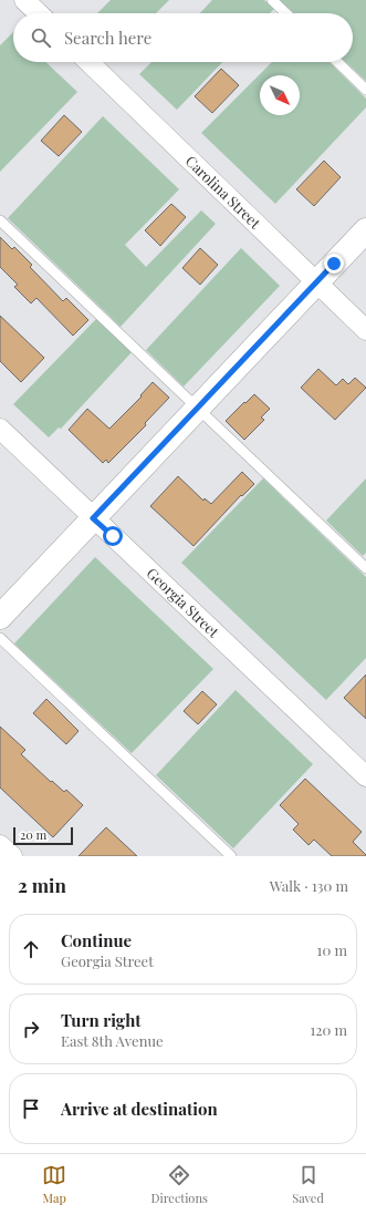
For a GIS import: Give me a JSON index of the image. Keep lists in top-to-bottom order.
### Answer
{
  "streets": {
    "street": ["Carolina Street", "Georgia Street"]
  },
  "scale_bar": "20 m",
  "north": "bottom right",
  "page": {
    "search": "Search here",
    "scale": "20 m",
    "heading": ["2 min", "Walk · 130 m"],
    "list": [
      ["Continue", "Georgia Street", "10 m"],
      ["Turn right", "East 8th Avenue", "120 m"],
      "Arrive at destination"
    ],
    "nav": ["Map", "Directions", "Saved"]
  }
}
